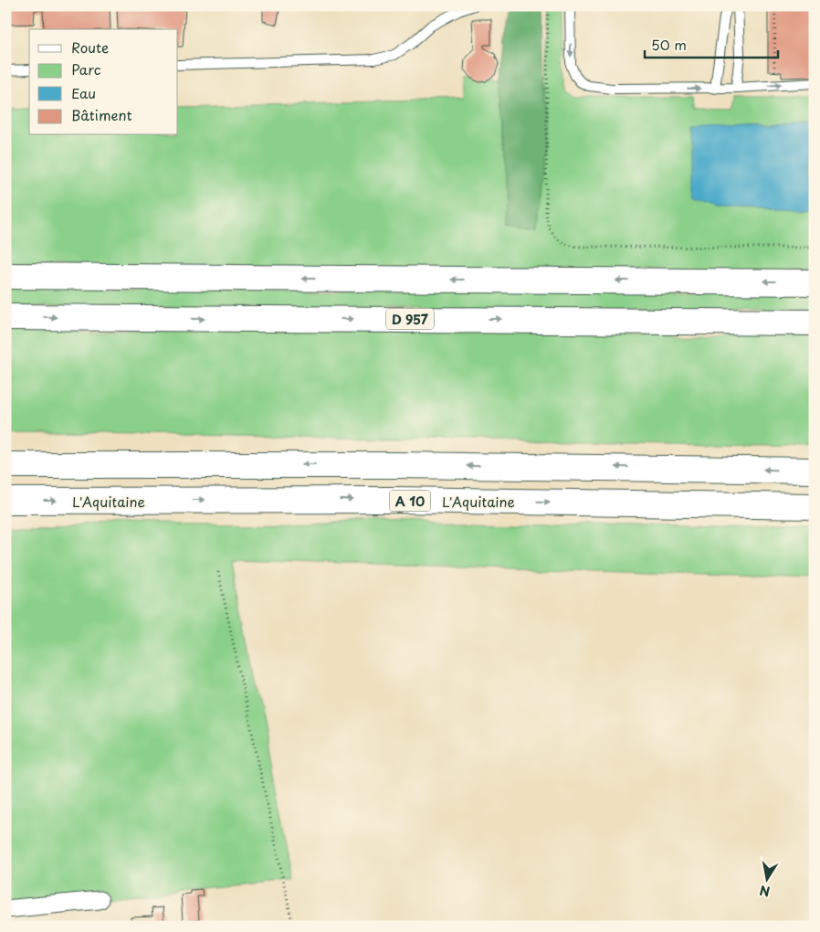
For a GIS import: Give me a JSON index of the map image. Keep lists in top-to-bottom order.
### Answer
{
  "streets": {
    "main road": ["D 957", "L'Aquitaine", "A 10"]
  },
  "legend": [
    "Route",
    "Parc",
    "Eau",
    "Bâtiment"
  ],
  "scale_bar": "50 m",
  "north": "bottom"
}
